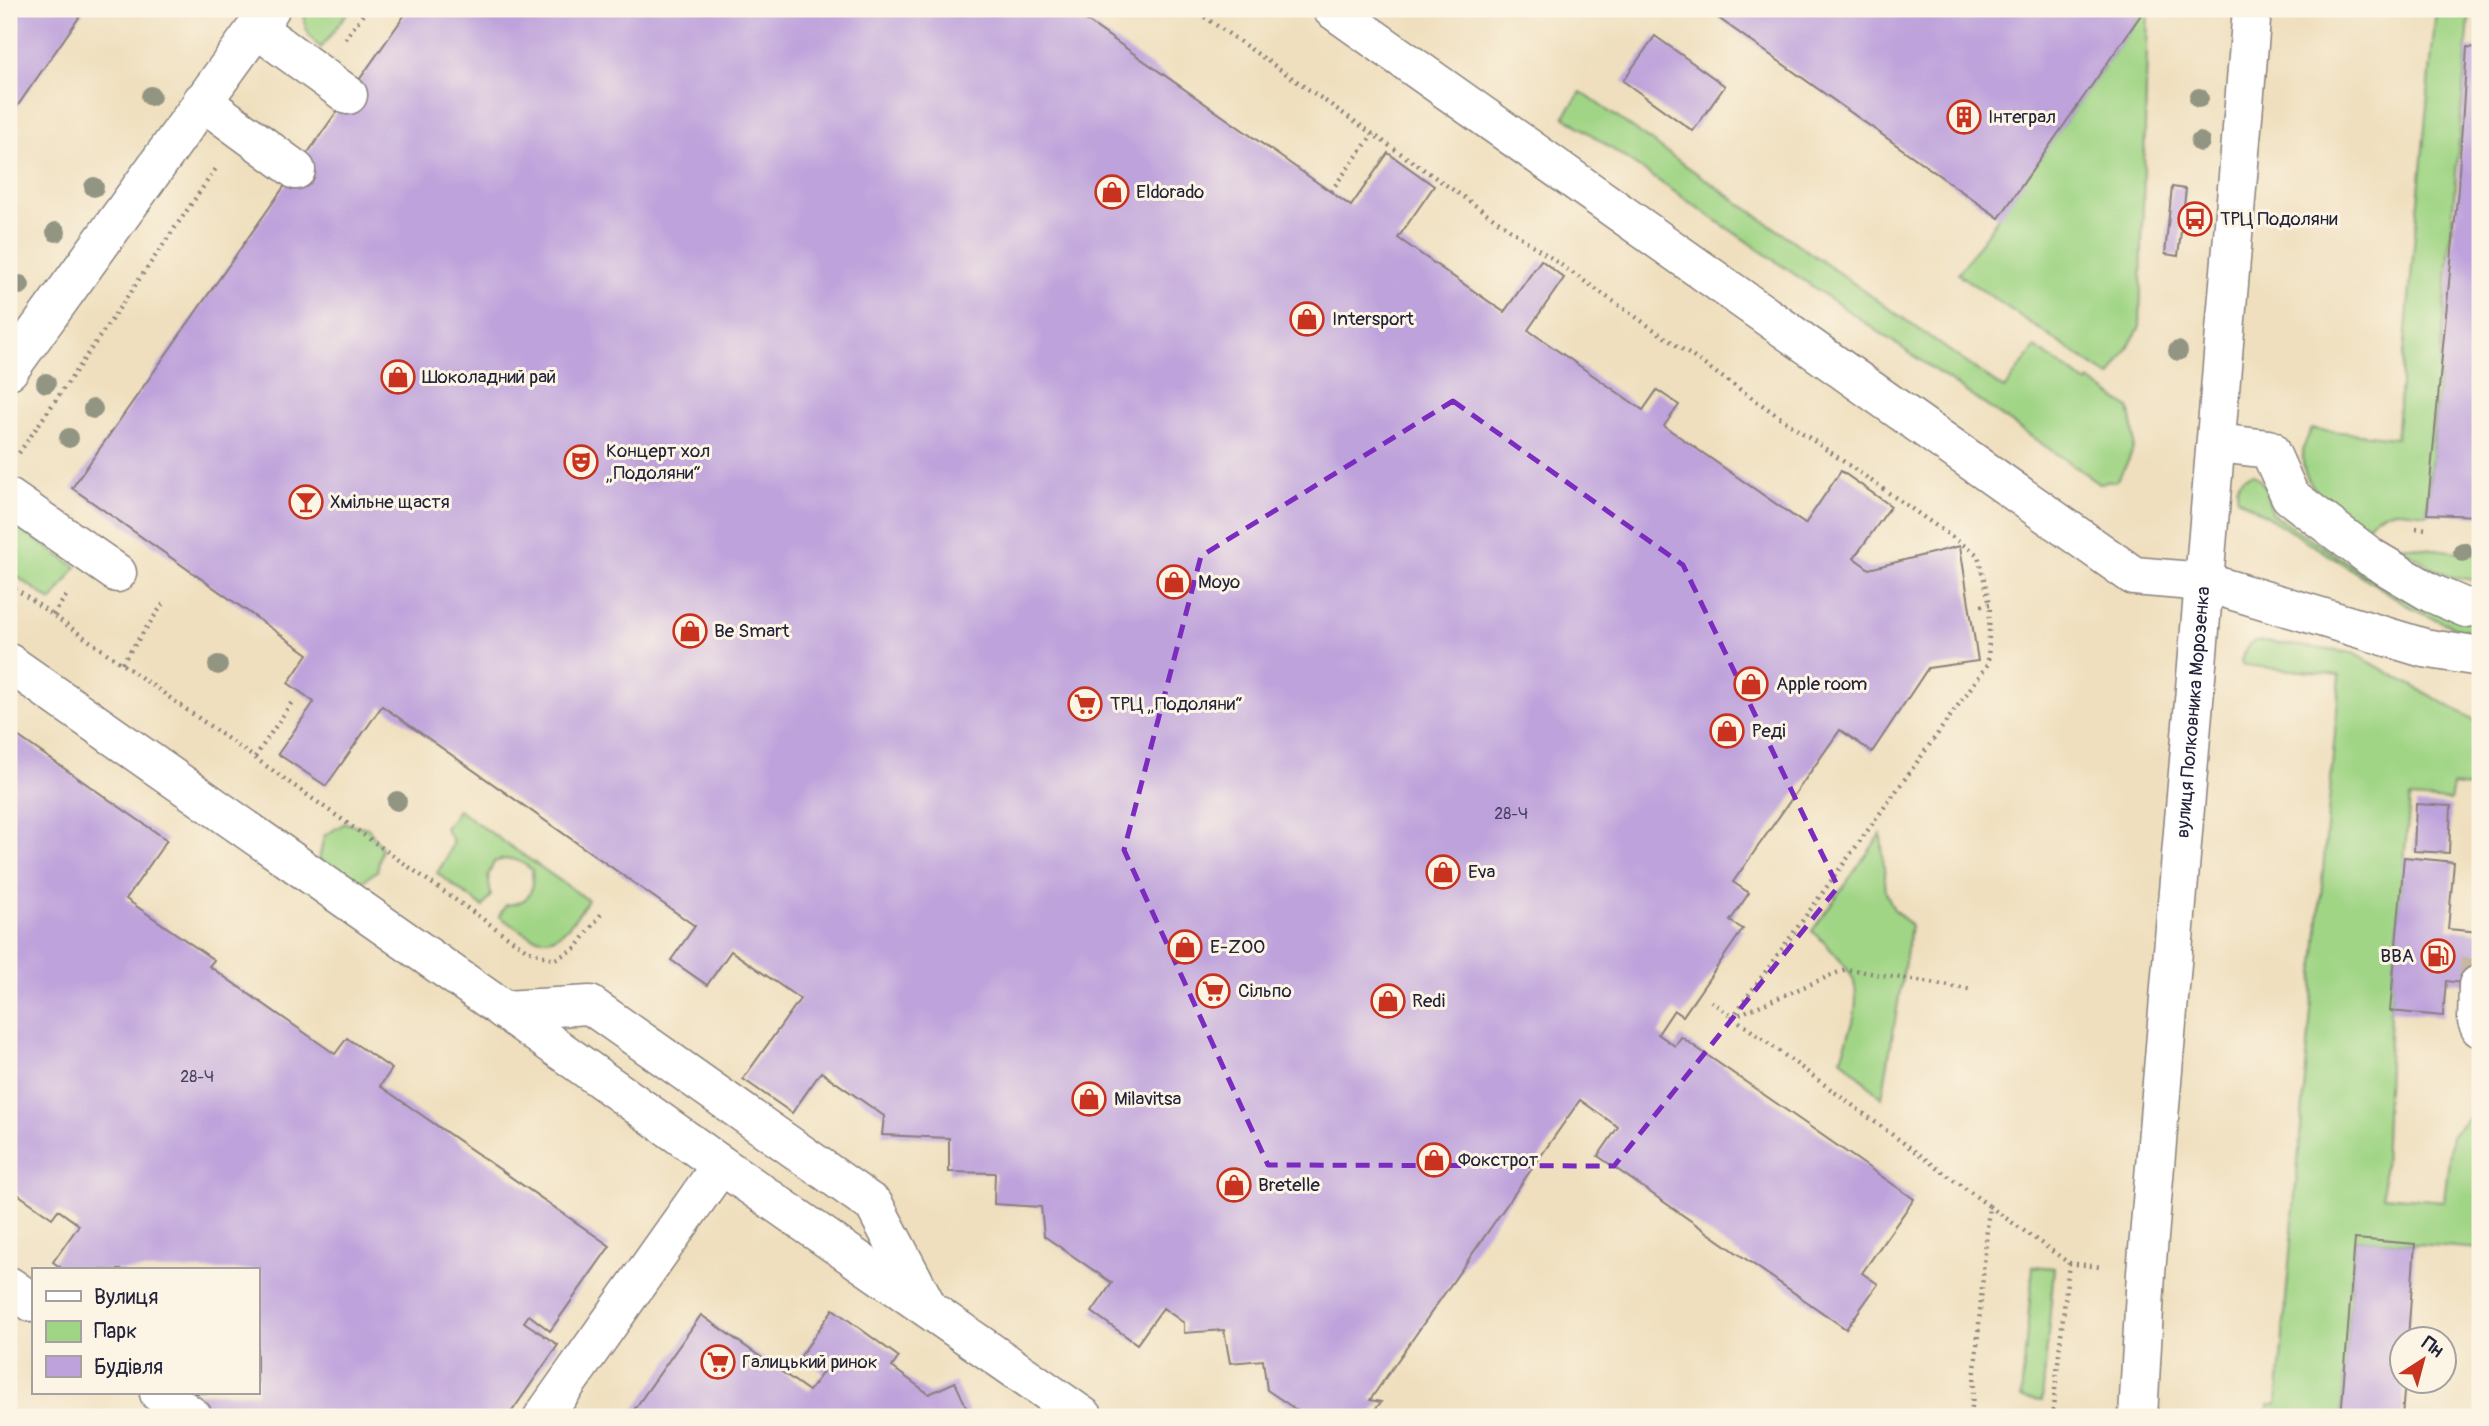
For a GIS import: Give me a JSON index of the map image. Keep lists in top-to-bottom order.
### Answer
{
  "streets": {
    "street": ["вулиця Полковника Морозенка"]
  },
  "places": {
    "building": ["Інтеграл"],
    "shop": [
      "Eldorado",
      "Intersport",
      "Шоколадний рай",
      "Moyo",
      "Be Smart",
      "Apple room",
      "Реді",
      "Eva",
      "E-ZOO",
      "Redi",
      "Milavitsa",
      "Фокстрот",
      "Bretelle"
    ],
    "bus stop": ["ТРЦ Подоляни"],
    "theatre": ["Концерт хол „Подоляни“"],
    "bar": ["Хмільне щастя"],
    "supermarket": ["ТРЦ „Подоляни“", "Сільпо", "Галицький ринок"],
    "fuel station": ["BBA"]
  },
  "house_numbers": ["28-Ч", "28-Ч"],
  "legend": ["Вулиця", "Парк", "Будівля"],
  "north": "top right"
}
